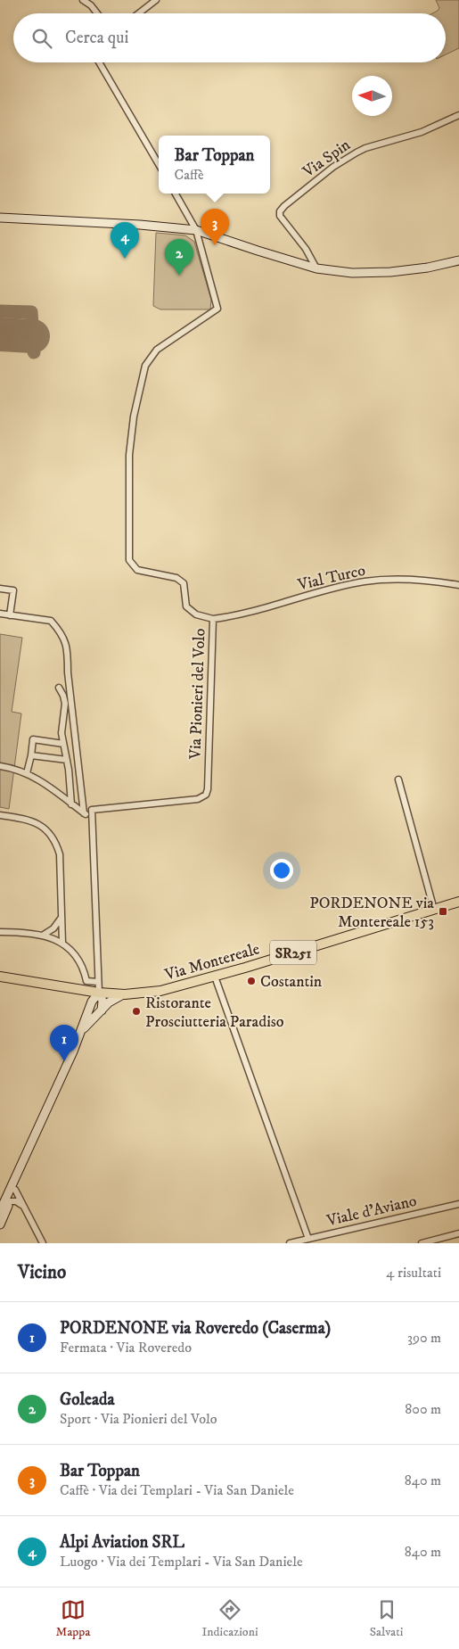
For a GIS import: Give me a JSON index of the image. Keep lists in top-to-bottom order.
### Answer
{
  "streets": {
    "main road": ["SR251", "Via Montereale"],
    "street": [
      "Via Spin",
      "Vial Turco",
      "Via Pionieri del Volo",
      "Viale d'Aviano"
    ]
  },
  "crossings": [
    ["Vial Turco", "Via Pionieri del Volo"],
    ["SR251", "Via Montereale"]
  ],
  "places": {
    "transit": ["PORDENONE via Montereale 153"],
    "other": ["Costantin", "Ristorante Prosciutteria Paradiso"]
  },
  "north": "left",
  "page": {
    "search": "Cerca qui",
    "popup": ["Bar Toppan", "Caffè"],
    "pins": [
      "3",
      "4",
      "2",
      "1"
    ],
    "heading": ["Vicino", "4 risultati"],
    "list": [
      {
        "mark": "1",
        "name": "PORDENONE via Roveredo (Caserma)",
        "note": "Fermata · Via Roveredo",
        "value": "390 m"
      },
      {
        "mark": "2",
        "name": "Goleada",
        "note": "Sport · Via Pionieri del Volo",
        "value": "800 m"
      },
      {
        "mark": "3",
        "name": "Bar Toppan",
        "note": "Caffè · Via dei Templari - Via San Daniele",
        "value": "840 m"
      },
      {
        "mark": "4",
        "name": "Alpi Aviation SRL",
        "note": "Luogo · Via dei Templari - Via San Daniele",
        "value": "840 m"
      }
    ],
    "nav": ["Mappa", "Indicazioni", "Salvati"]
  }
}
